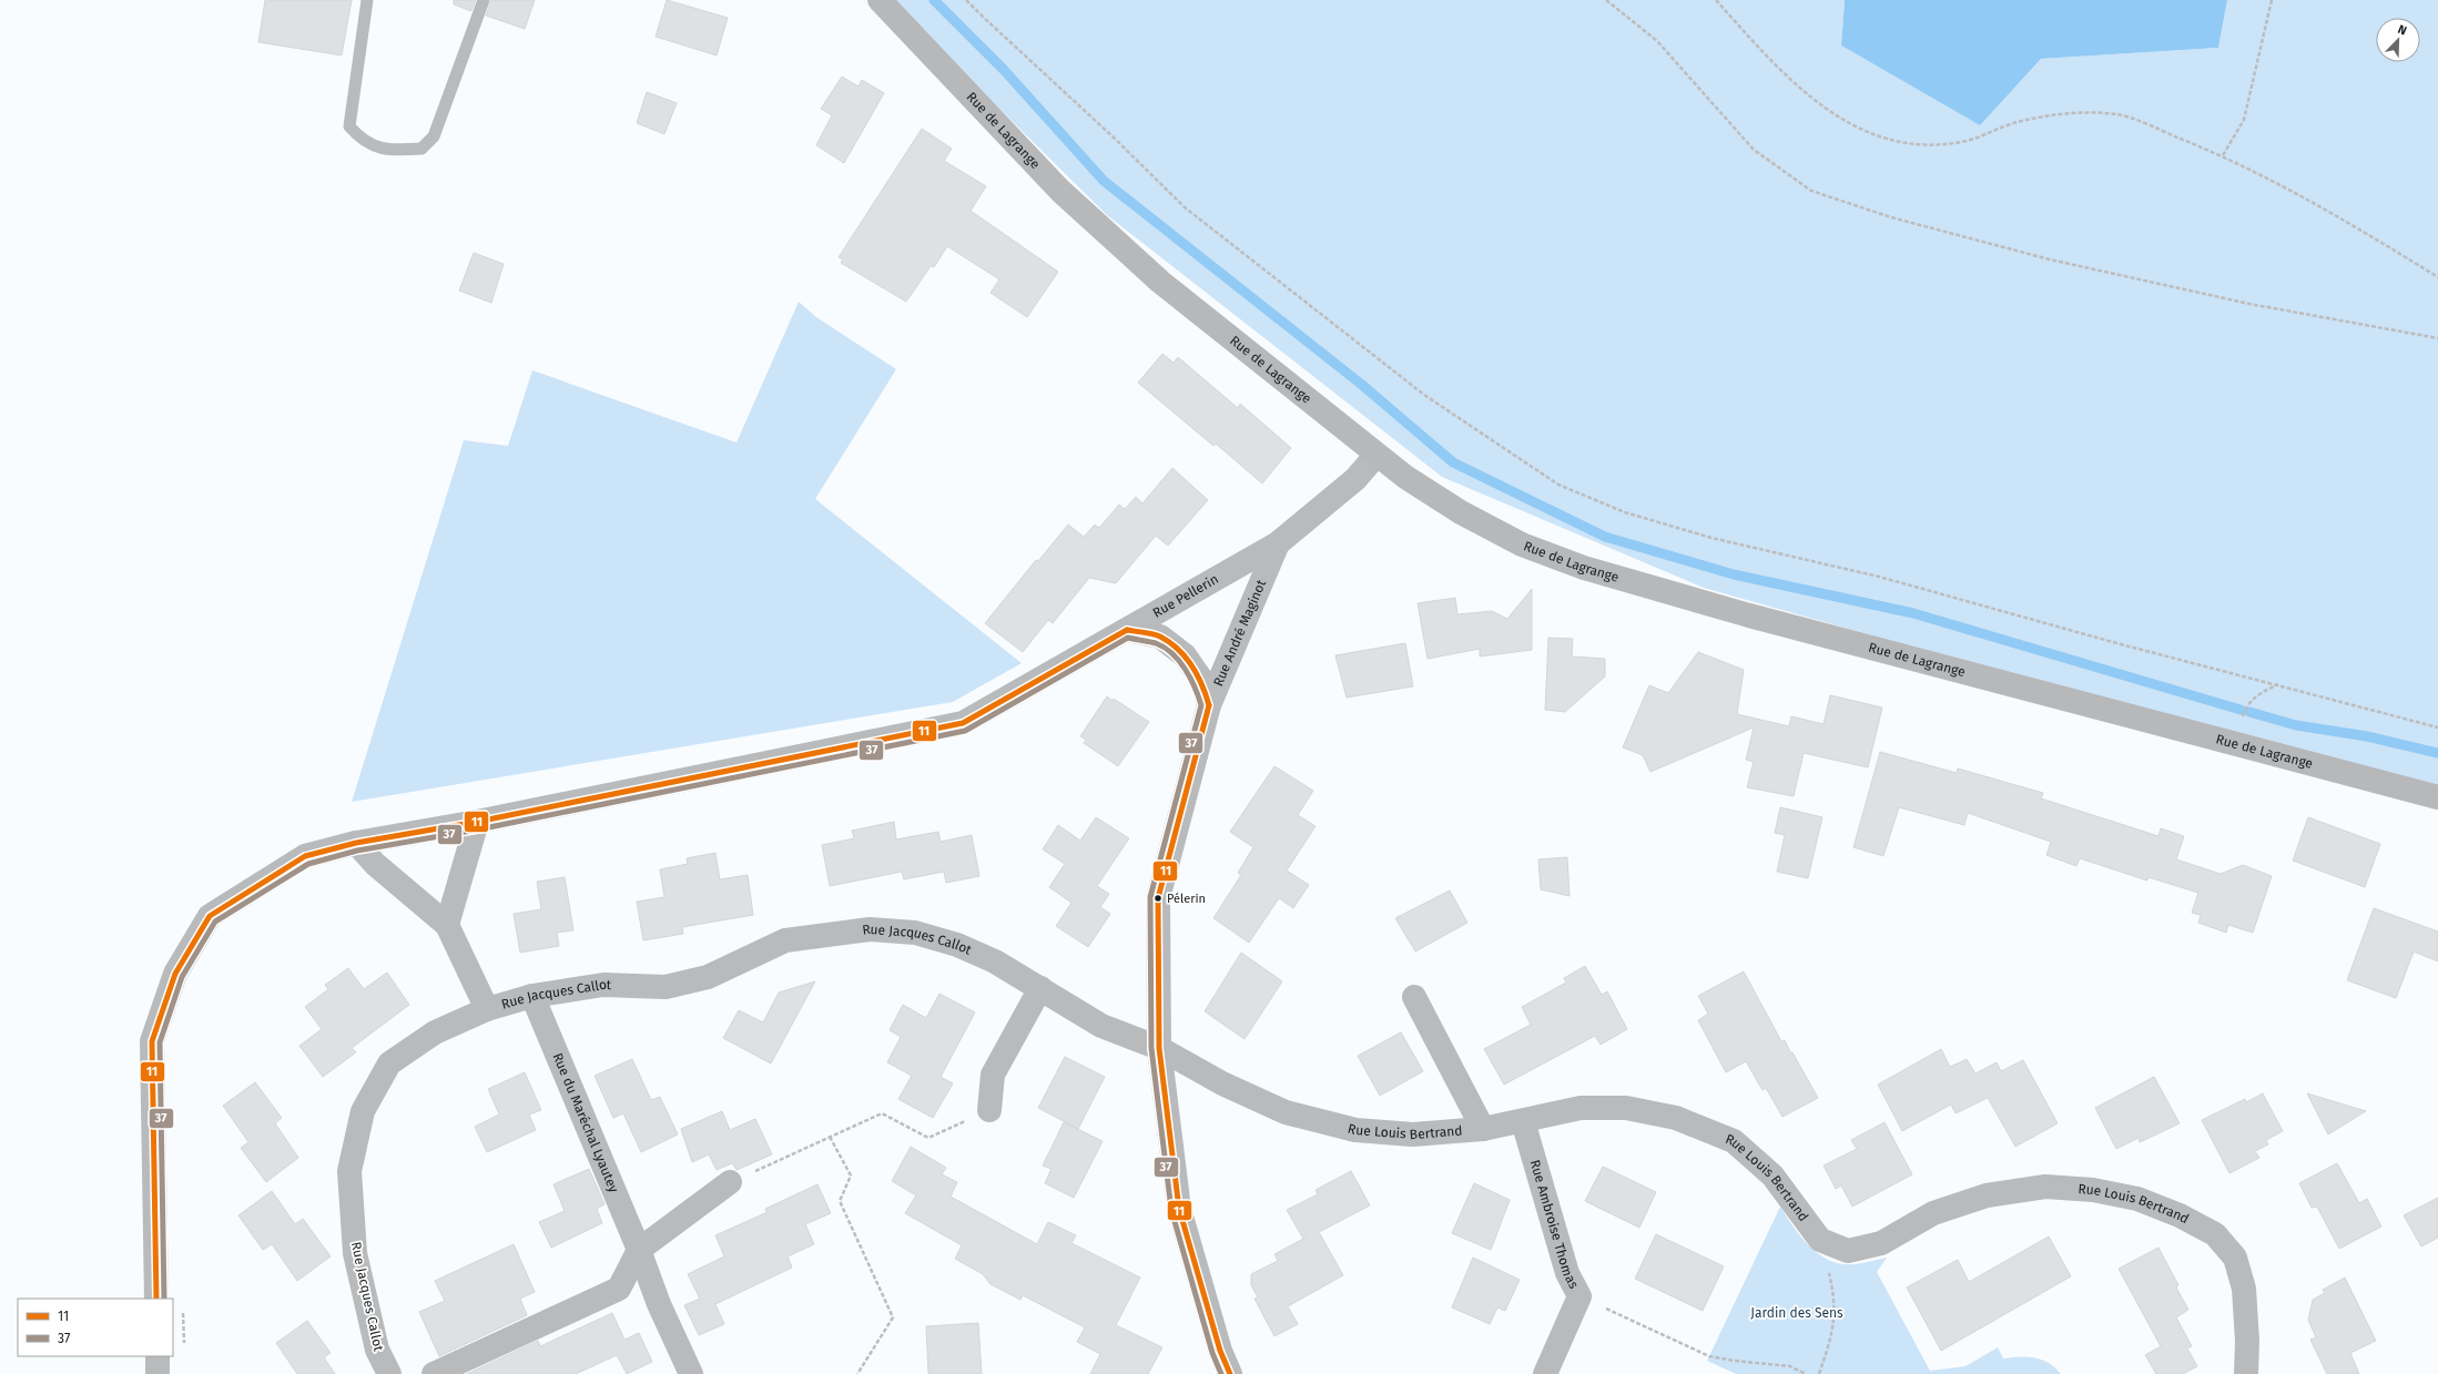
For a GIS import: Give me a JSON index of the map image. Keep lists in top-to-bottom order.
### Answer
{
  "streets": {
    "street": [
      "Rue de Lagrange",
      "Rue Pellerin",
      "Rue André Maginot",
      "Rue Jacques Callot",
      "Rue du Maréchal Lyautey",
      "Rue Louis Bertrand",
      "Rue Ambroise Thomas"
    ]
  },
  "crossings": [
    ["Rue de Lagrange", "Rue Pellerin"],
    ["Rue Pellerin", "Rue André Maginot"],
    ["Rue André Maginot", "Rue Jacques Callot"],
    ["Rue André Maginot", "Rue Louis Bertrand"],
    ["Rue Jacques Callot", "Rue du Maréchal Lyautey"],
    ["Rue Jacques Callot", "Rue Louis Bertrand"],
    ["Rue Louis Bertrand", "Rue Ambroise Thomas"]
  ],
  "parks": ["Jardin des Sens"],
  "places": ["Pélerin"],
  "lines": ["transit line 11", "transit line 37"],
  "legend": ["11", "37"],
  "north": "top right"
}
